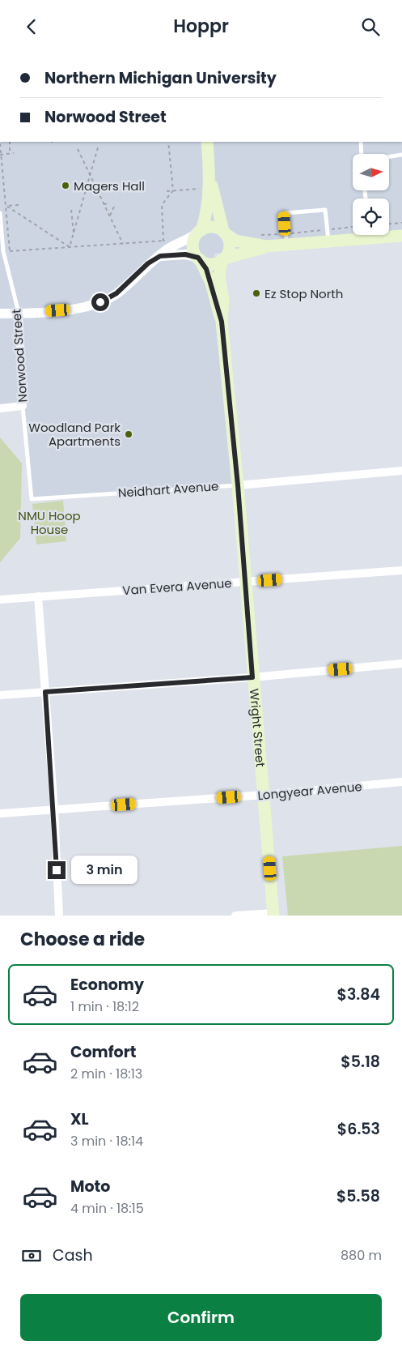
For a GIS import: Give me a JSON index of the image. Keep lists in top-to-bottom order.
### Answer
{
  "streets": {
    "main road": ["Wright Street"],
    "street": [
      "Norwood Street",
      "Neidhart Avenue",
      "Van Evera Avenue",
      "Longyear Avenue"
    ]
  },
  "crossings": [
    ["Norwood Street", "Neidhart Avenue"],
    ["Neidhart Avenue", "Wright Street"],
    ["Van Evera Avenue", "Wright Street"],
    ["Wright Street", "Longyear Avenue"]
  ],
  "parks": ["NMU Hoop House"],
  "places": ["Magers Hall", "Ez Stop North", "Woodland Park Apartments"],
  "north": "right",
  "page": {
    "header": "Hoppr",
    "banner": ["Northern Michigan University", "Norwood Street"],
    "bubble": "3 min",
    "heading": "Choose a ride",
    "list": [
      {
        "name": "Economy",
        "note": "1 min · 18:12",
        "value": "$3.84"
      },
      {
        "name": "Comfort",
        "note": "2 min · 18:13",
        "value": "$5.18"
      },
      {
        "name": "XL",
        "note": "3 min · 18:14",
        "value": "$6.53"
      },
      {
        "name": "Moto",
        "note": "4 min · 18:15",
        "value": "$5.58"
      }
    ],
    "pay": ["Cash", "880 m"],
    "buttons": "Confirm"
  }
}
